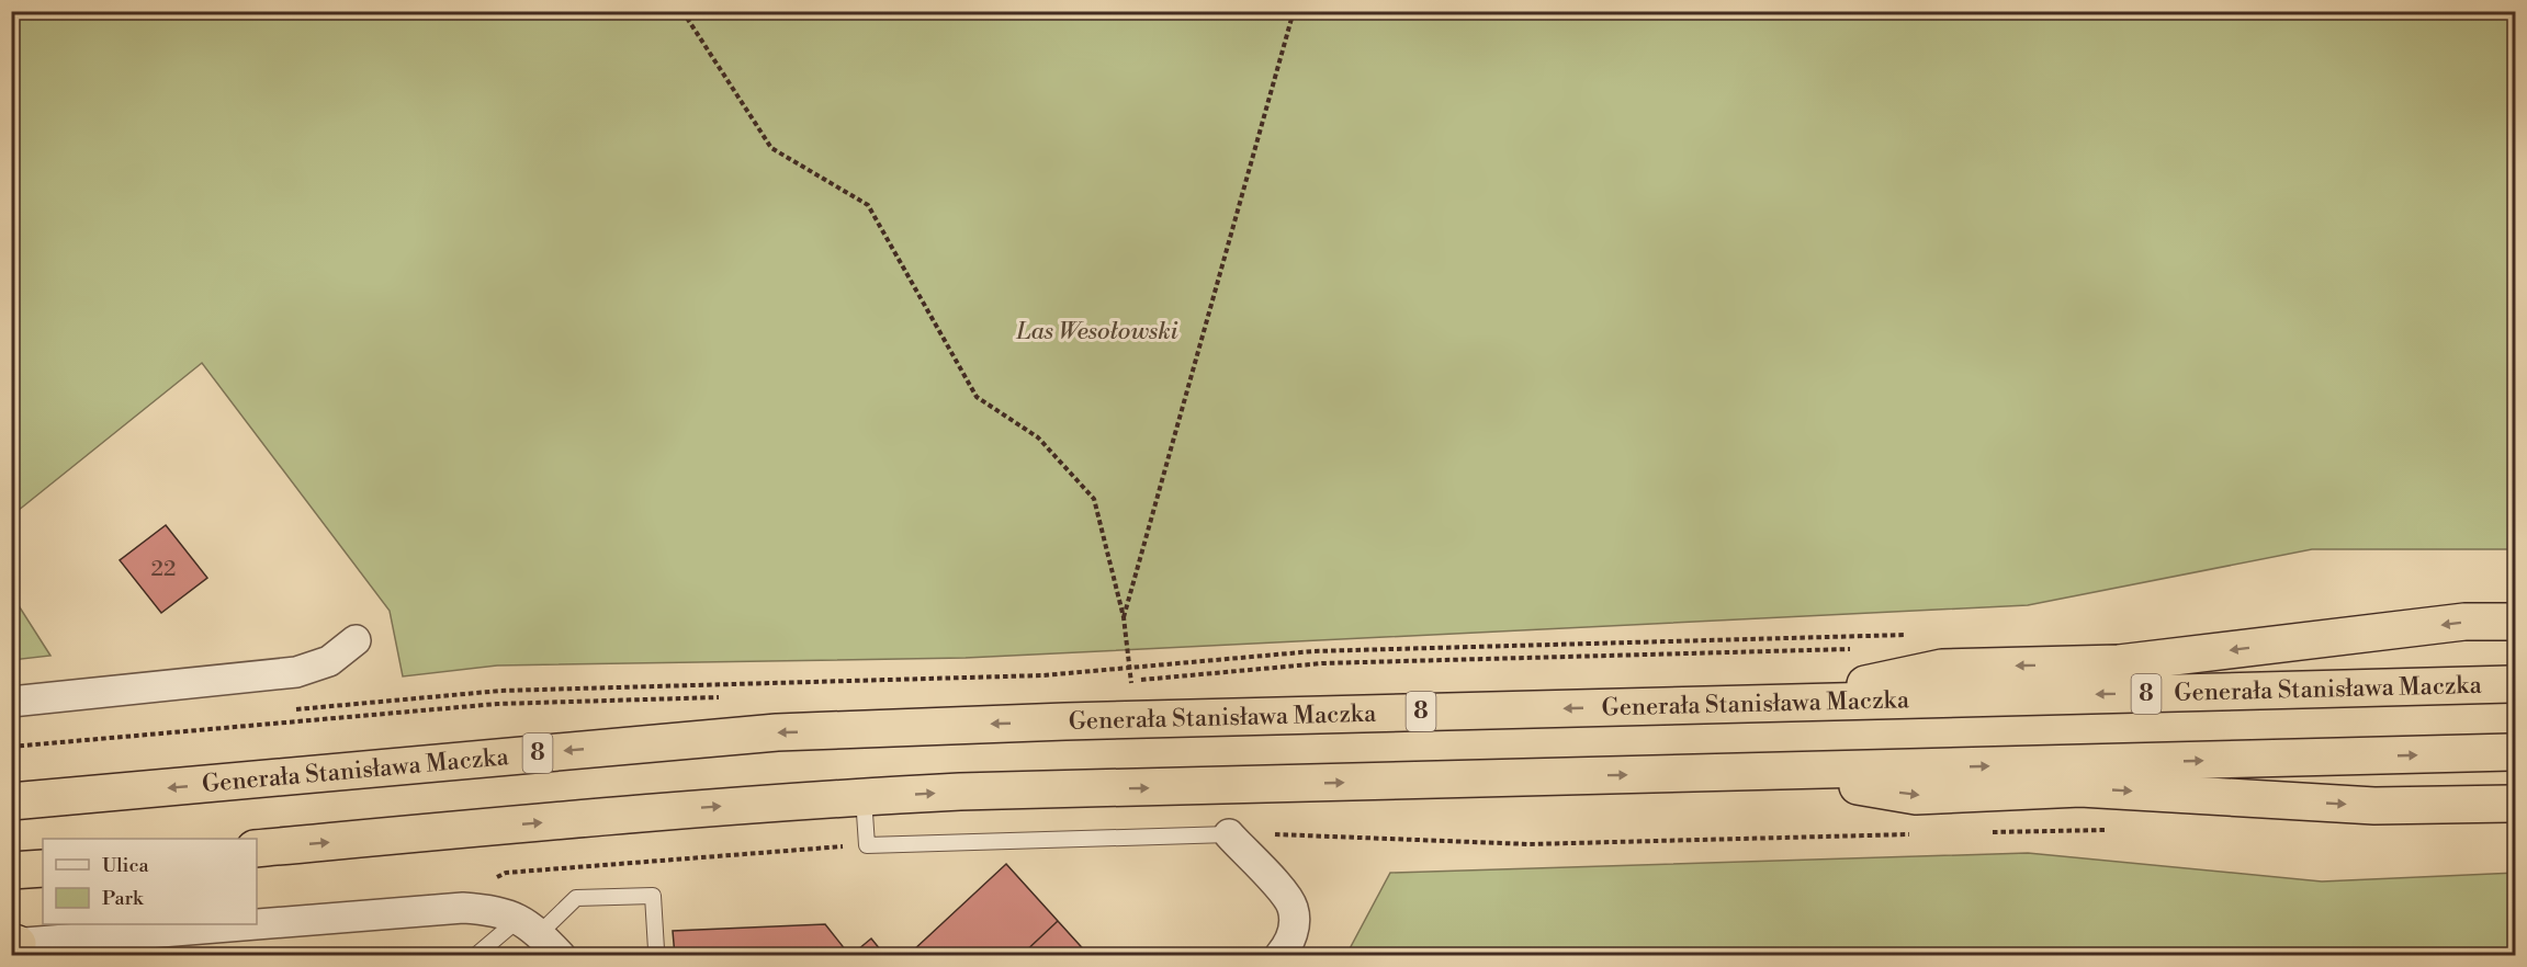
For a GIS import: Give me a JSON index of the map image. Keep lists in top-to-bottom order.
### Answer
{
  "streets": {
    "highway": ["Generała Stanisława Maczka", "8"]
  },
  "parks": ["Las Wesołowski"],
  "house_numbers": ["22"],
  "legend": ["Ulica", "Park"]
}
